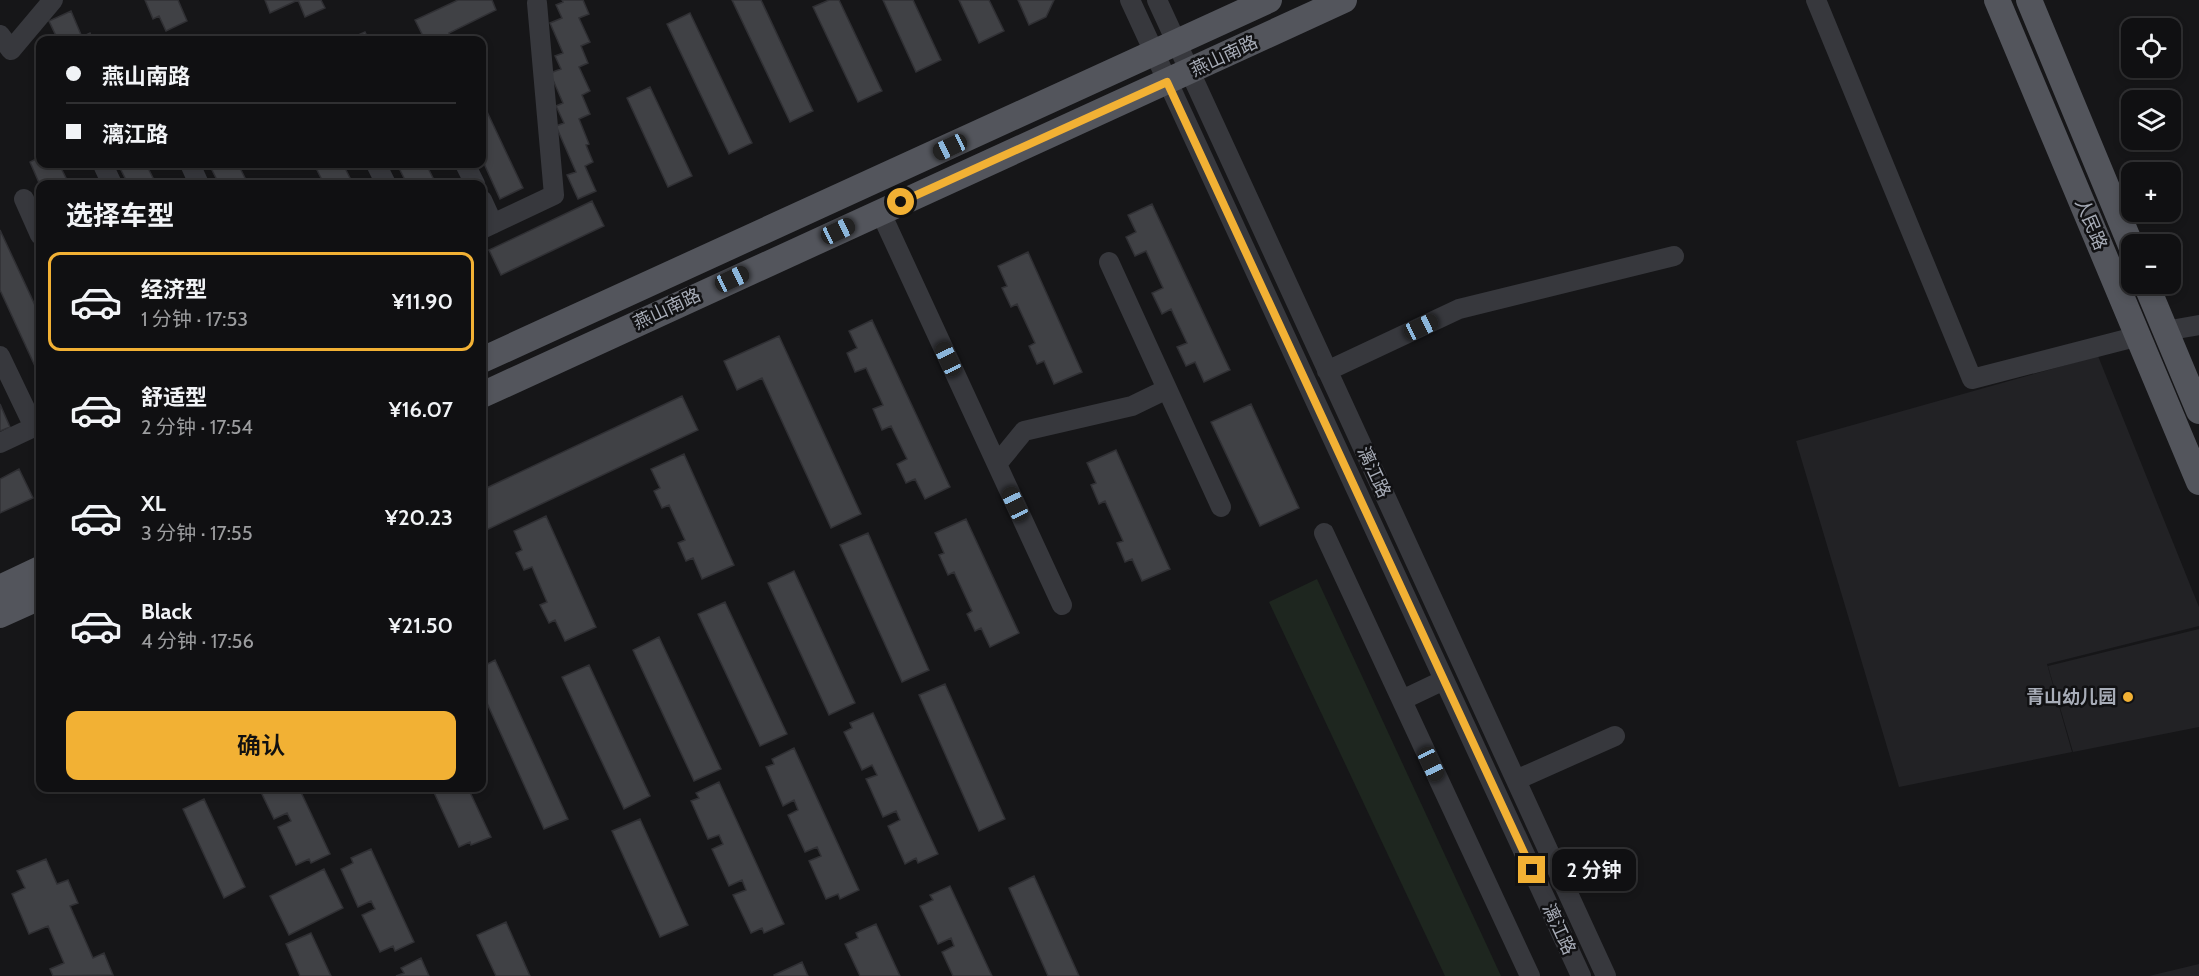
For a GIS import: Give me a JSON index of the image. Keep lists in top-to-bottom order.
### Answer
{
  "streets": {
    "main road": ["燕山南路", "人民路"],
    "street": ["漓江路"]
  },
  "crossings": [
    ["燕山南路", "漓江路"]
  ],
  "places": ["青山幼儿园"],
  "page": {
    "map_buttons": ["+", "−"],
    "banner": ["燕山南路", "漓江路"],
    "heading": "选择车型",
    "list": [
      {
        "name": "经济型",
        "note": "1 分钟 · 17:53",
        "value": "¥11.90"
      },
      {
        "name": "舒适型",
        "note": "2 分钟 · 17:54",
        "value": "¥16.07"
      },
      {
        "name": "XL",
        "note": "3 分钟 · 17:55",
        "value": "¥20.23"
      },
      {
        "name": "Black",
        "note": "4 分钟 · 17:56",
        "value": "¥21.50"
      }
    ],
    "buttons": "确认",
    "bubble": "2 分钟"
  }
}
